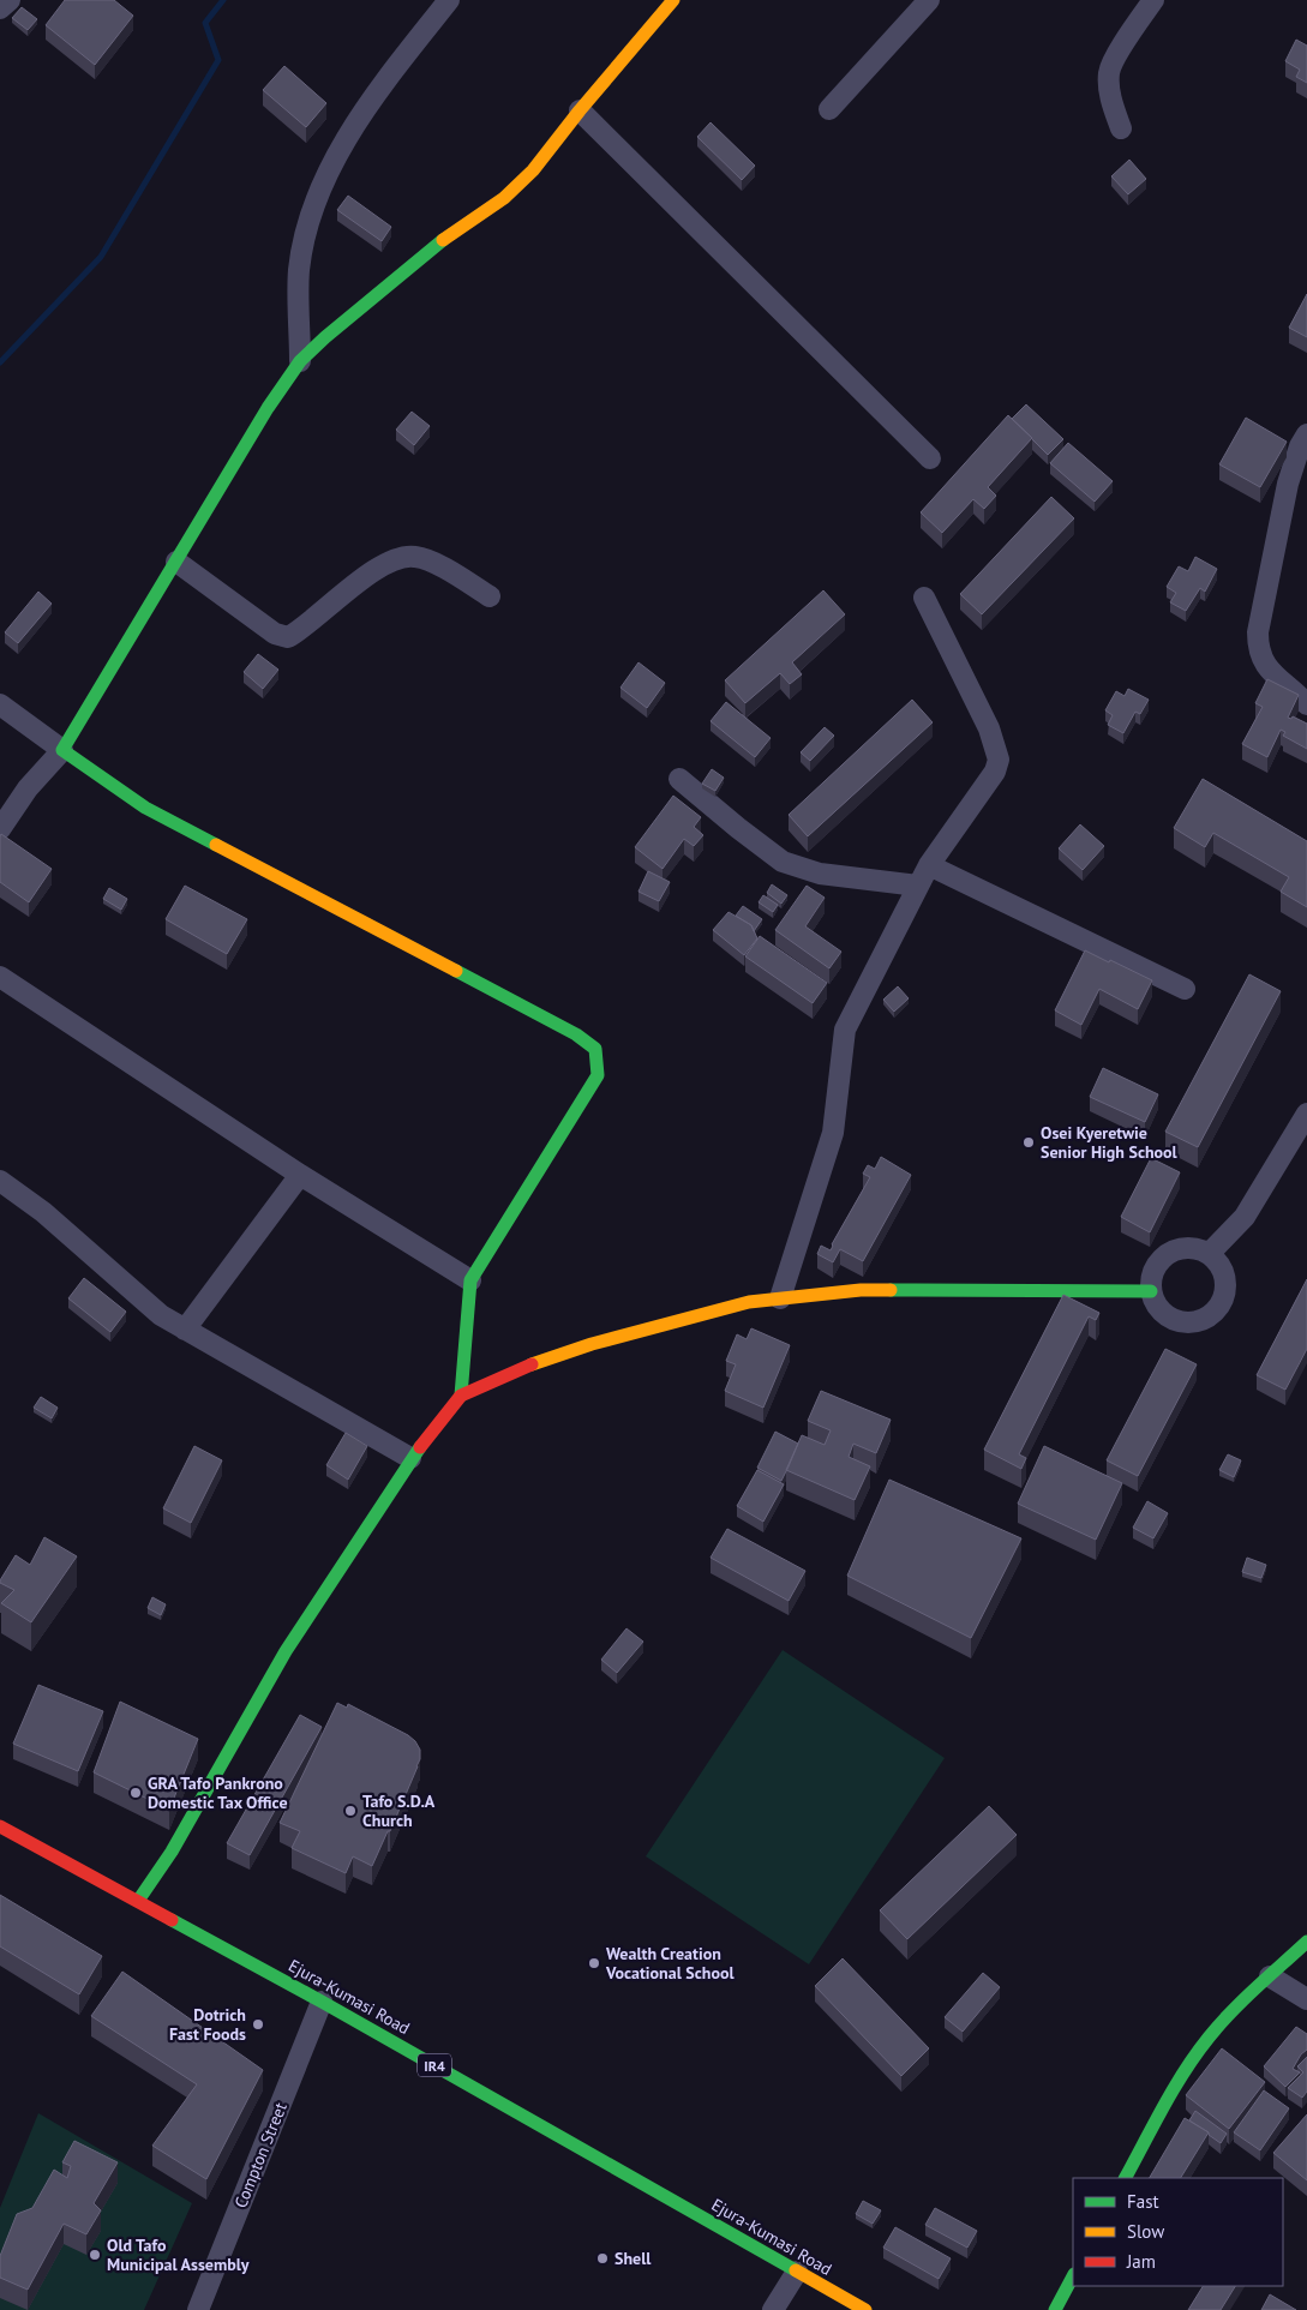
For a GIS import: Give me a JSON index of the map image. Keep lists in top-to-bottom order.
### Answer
{
  "streets": {
    "street": ["Ejura-Kumasi Road", "IR4", "Compton Street"]
  },
  "crossings": [
    ["Ejura-Kumasi Road", "Compton Street"]
  ],
  "places": [
    "Osei Kyeretwie Senior High School",
    "GRA Tafo Pankrono Domestic Tax Office",
    "Tafo S.D.A Church",
    "Wealth Creation Vocational School",
    "Dotrich Fast Foods",
    "Old Tafo Municipal Assembly",
    "Shell"
  ],
  "legend": ["Fast", "Slow", "Jam"]
}
